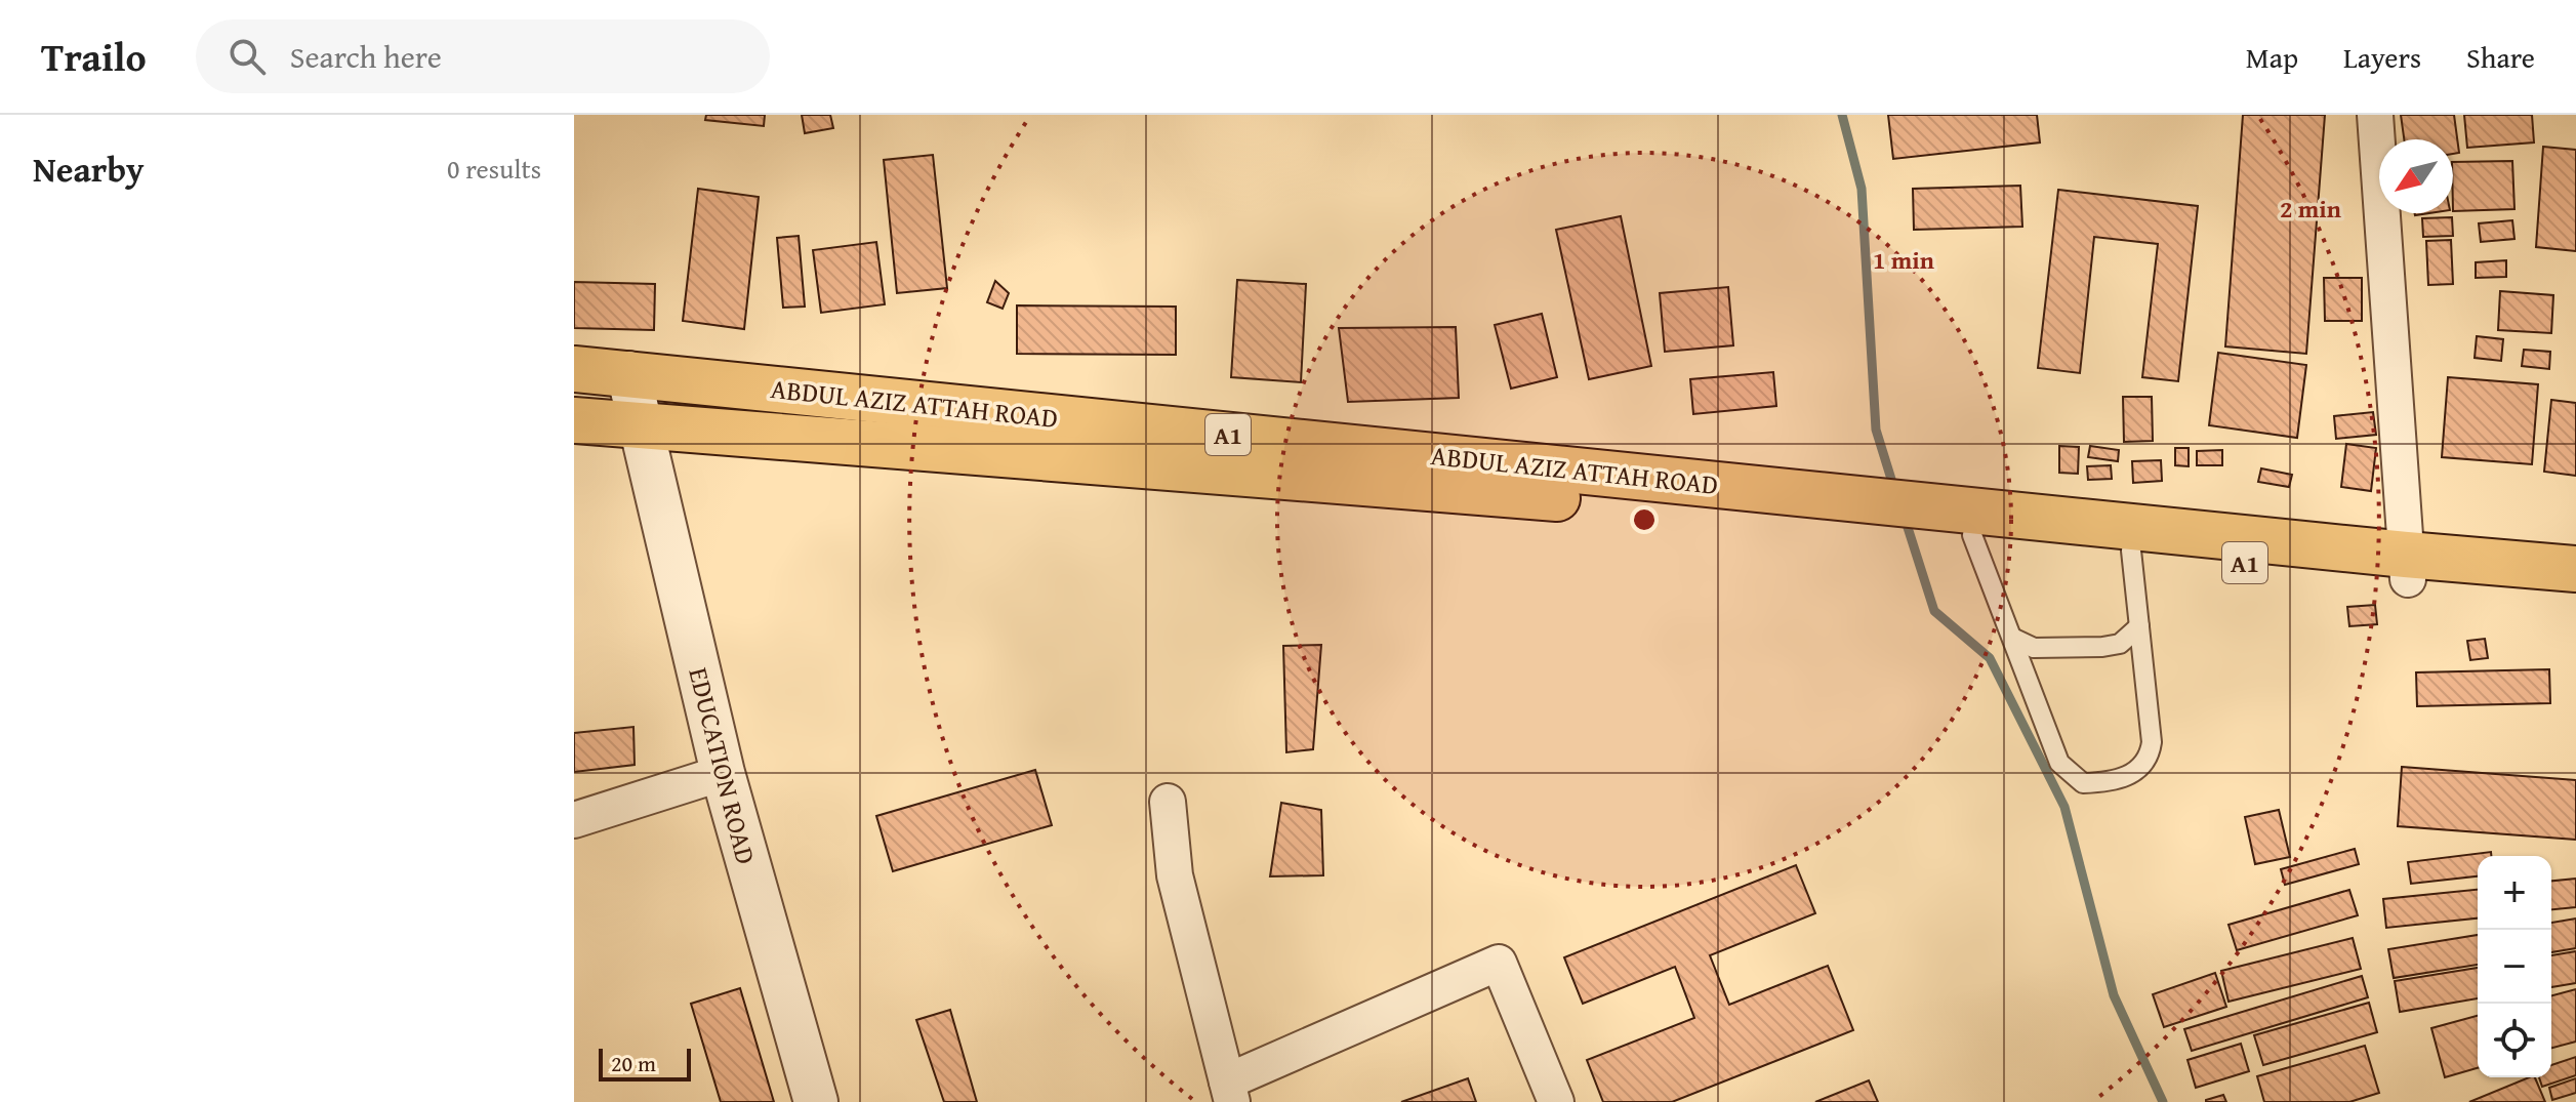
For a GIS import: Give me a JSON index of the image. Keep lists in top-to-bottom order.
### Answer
{
  "streets": {
    "highway": ["ABDUL AZIZ ATTAH ROAD", "A1"],
    "street": ["EDUCATION ROAD"]
  },
  "crossings": [
    ["ABDUL AZIZ ATTAH ROAD", "EDUCATION ROAD"]
  ],
  "scale_bar": "20 m",
  "north": "bottom left",
  "page": {
    "header": "Trailo",
    "search": "Search here",
    "nav": ["Map", "Layers", "Share"],
    "heading": ["Nearby", "0 results"],
    "map_buttons": ["+", "−"],
    "scale": "20 m"
  },
  "rings": ["2 min", "1 min"]
}
